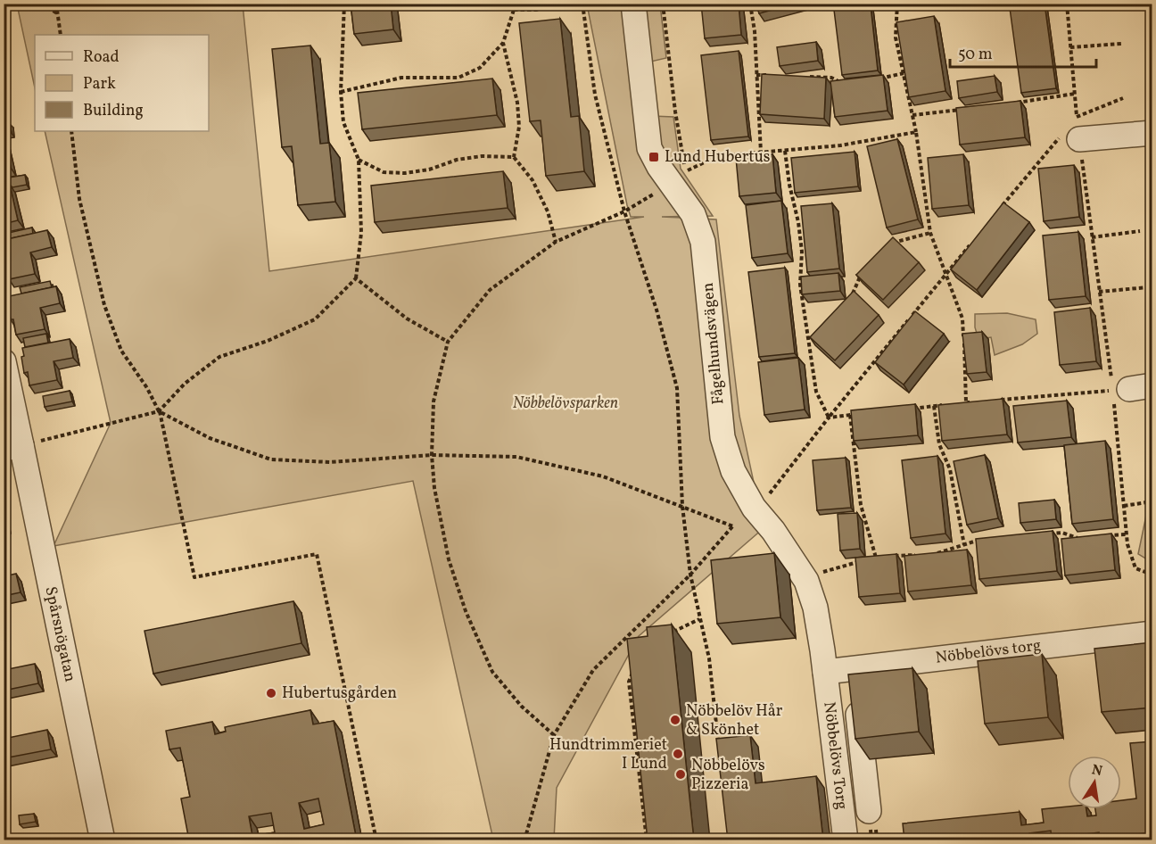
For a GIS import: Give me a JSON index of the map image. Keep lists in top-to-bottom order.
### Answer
{
  "streets": {
    "street": [
      "Fågelhundsvägen",
      "Spårsnögatan",
      "Nöbbelövs torg",
      "Nöbbelövs Torg"
    ]
  },
  "crossings": [
    ["Fågelhundsvägen", "Nöbbelövs torg"],
    ["Fågelhundsvägen", "Nöbbelövs Torg"],
    ["Nöbbelövs torg", "Nöbbelövs Torg"]
  ],
  "parks": ["Nöbbelövsparken"],
  "places": {
    "transit": ["Lund Hubertus"],
    "other": [
      "Hubertusgården",
      "Nöbbelöv Hår & Skönhet",
      "Hundtrimmeriet I Lund",
      "Nöbbelövs Pizzeria"
    ]
  },
  "legend": ["Road", "Park", "Building"],
  "scale_bar": "50 m",
  "north": "top"
}
